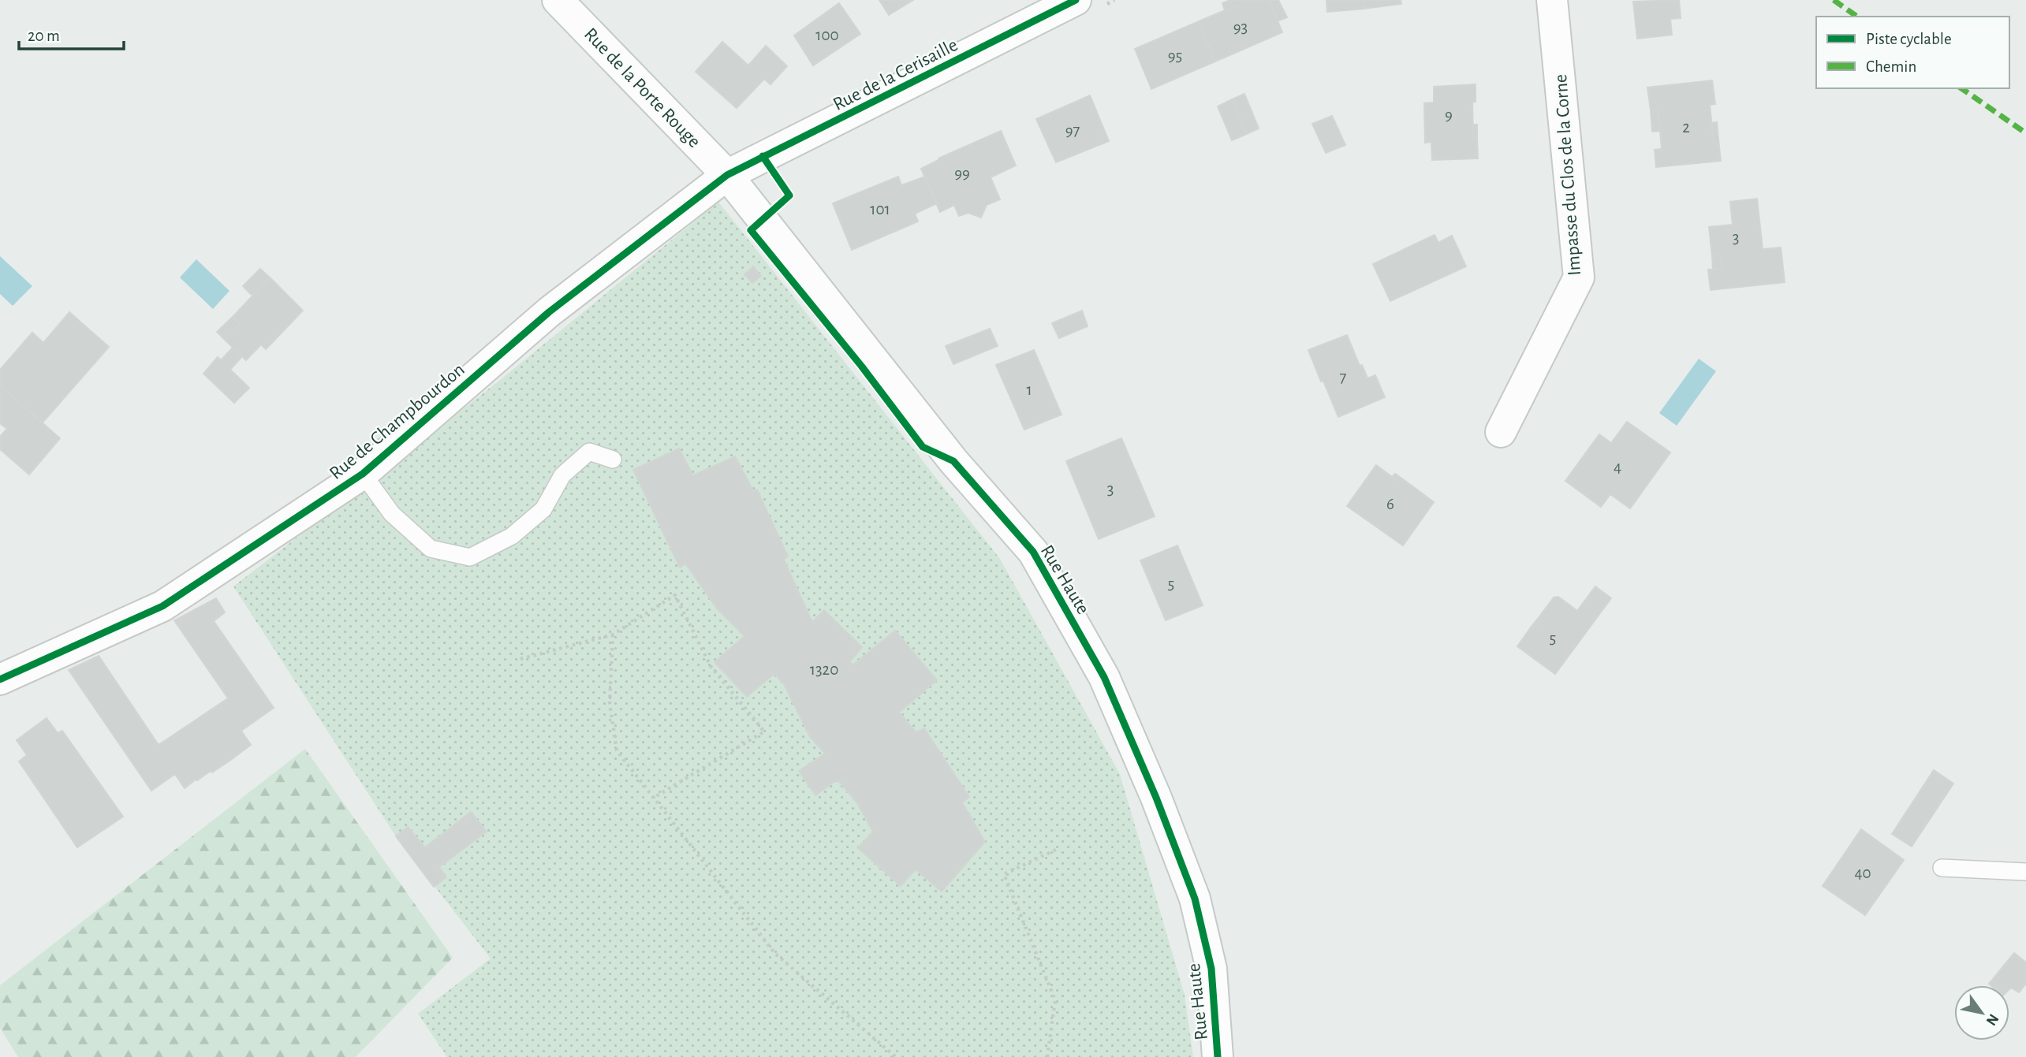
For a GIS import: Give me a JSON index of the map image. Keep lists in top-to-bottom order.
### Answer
{
  "streets": {
    "street": [
      "Rue de la Cerisaille",
      "Rue de la Porte Rouge",
      "Impasse du Clos de la Corne",
      "Rue de Champbourdon",
      "Rue Haute"
    ]
  },
  "crossings": [
    ["Rue de la Cerisaille", "Rue de la Porte Rouge"],
    ["Rue de la Cerisaille", "Rue de Champbourdon"],
    ["Rue de la Cerisaille", "Rue Haute"],
    ["Rue de la Porte Rouge", "Rue de Champbourdon"],
    ["Rue de la Porte Rouge", "Rue Haute"],
    ["Rue de Champbourdon", "Rue Haute"]
  ],
  "house_numbers": [
    "93",
    "100",
    "95",
    "9",
    "2",
    "97",
    "99",
    "101",
    "3",
    "7",
    "1",
    "4",
    "3",
    "6",
    "5",
    "5",
    "1320",
    "40"
  ],
  "legend": ["Piste cyclable", "Chemin"],
  "scale_bar": "20 m",
  "north": "bottom right"
}
